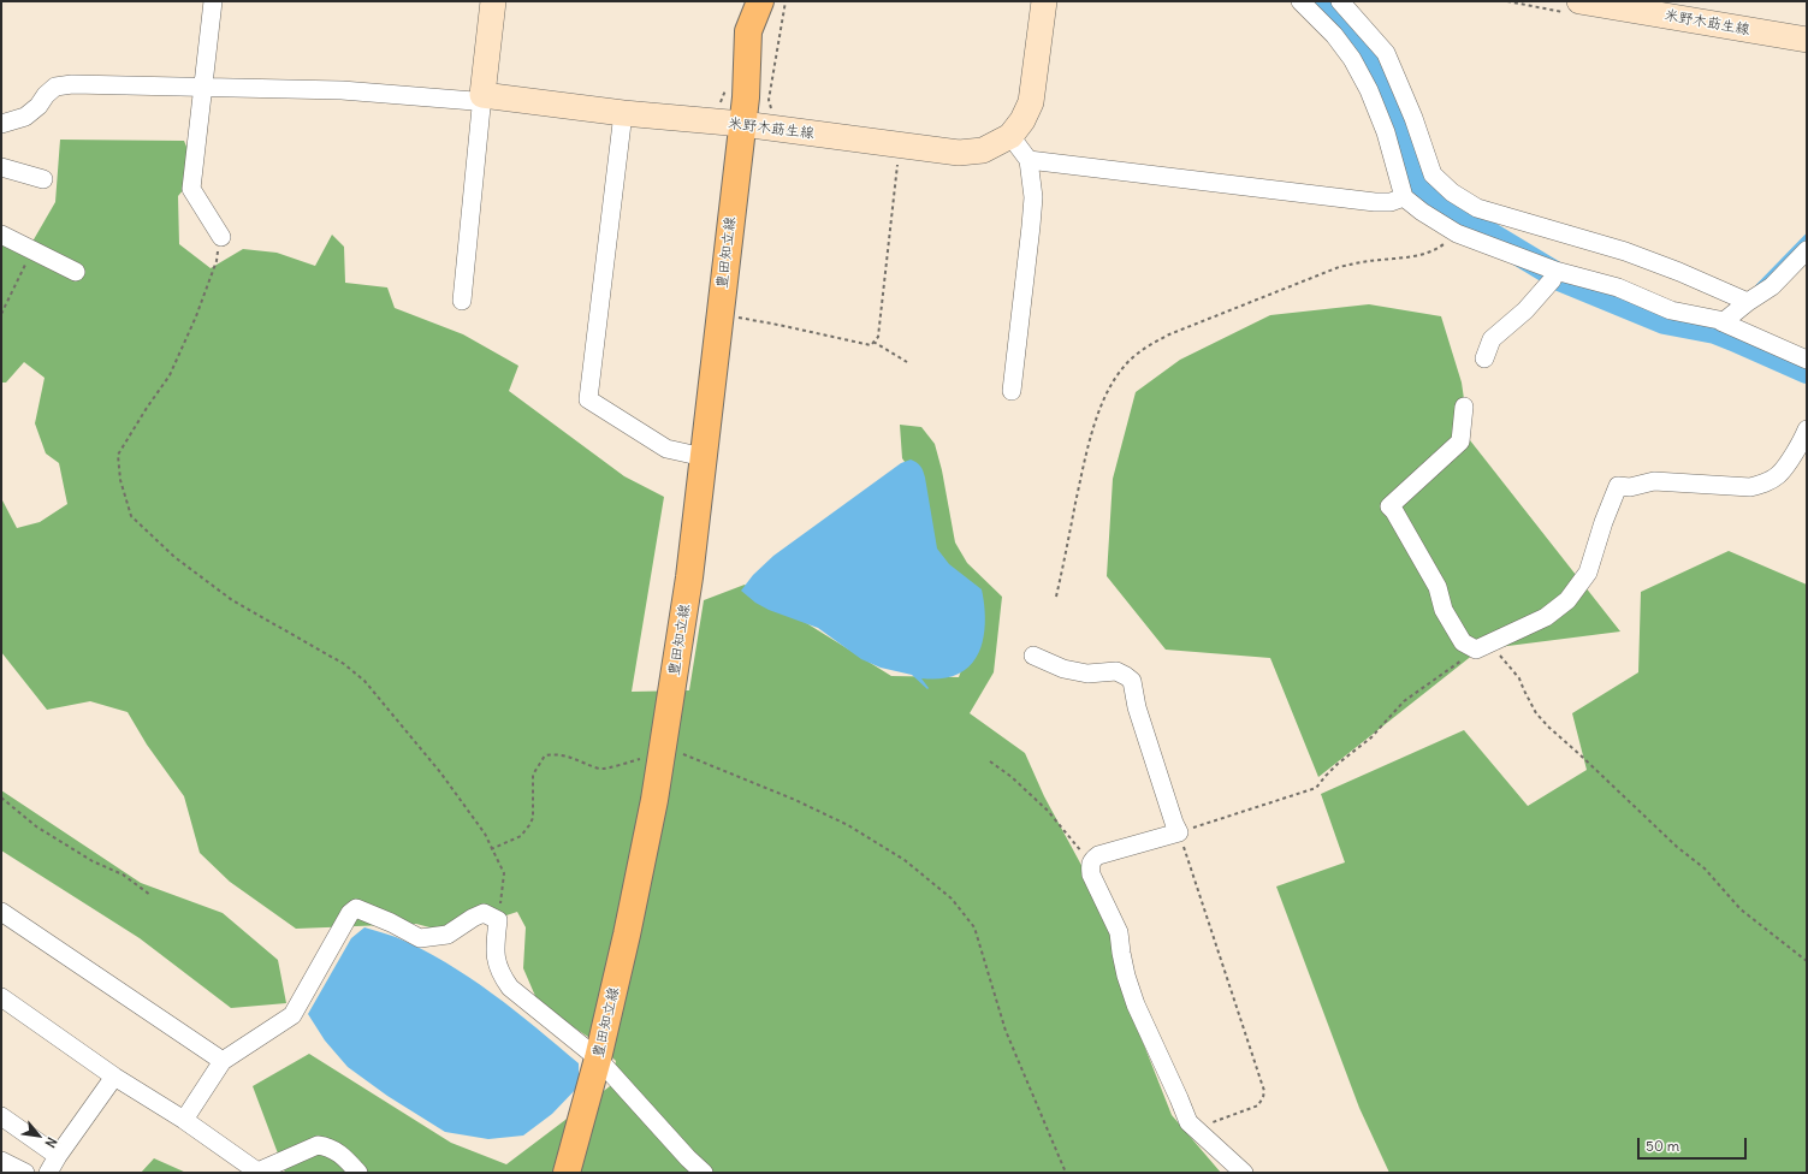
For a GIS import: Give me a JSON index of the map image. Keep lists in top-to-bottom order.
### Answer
{
  "streets": {
    "main road": ["米野木莇生線", "豊田知立線"]
  },
  "crossings": [
    ["米野木莇生線", "豊田知立線"]
  ],
  "scale_bar": "50 m",
  "north": "bottom right"
}
